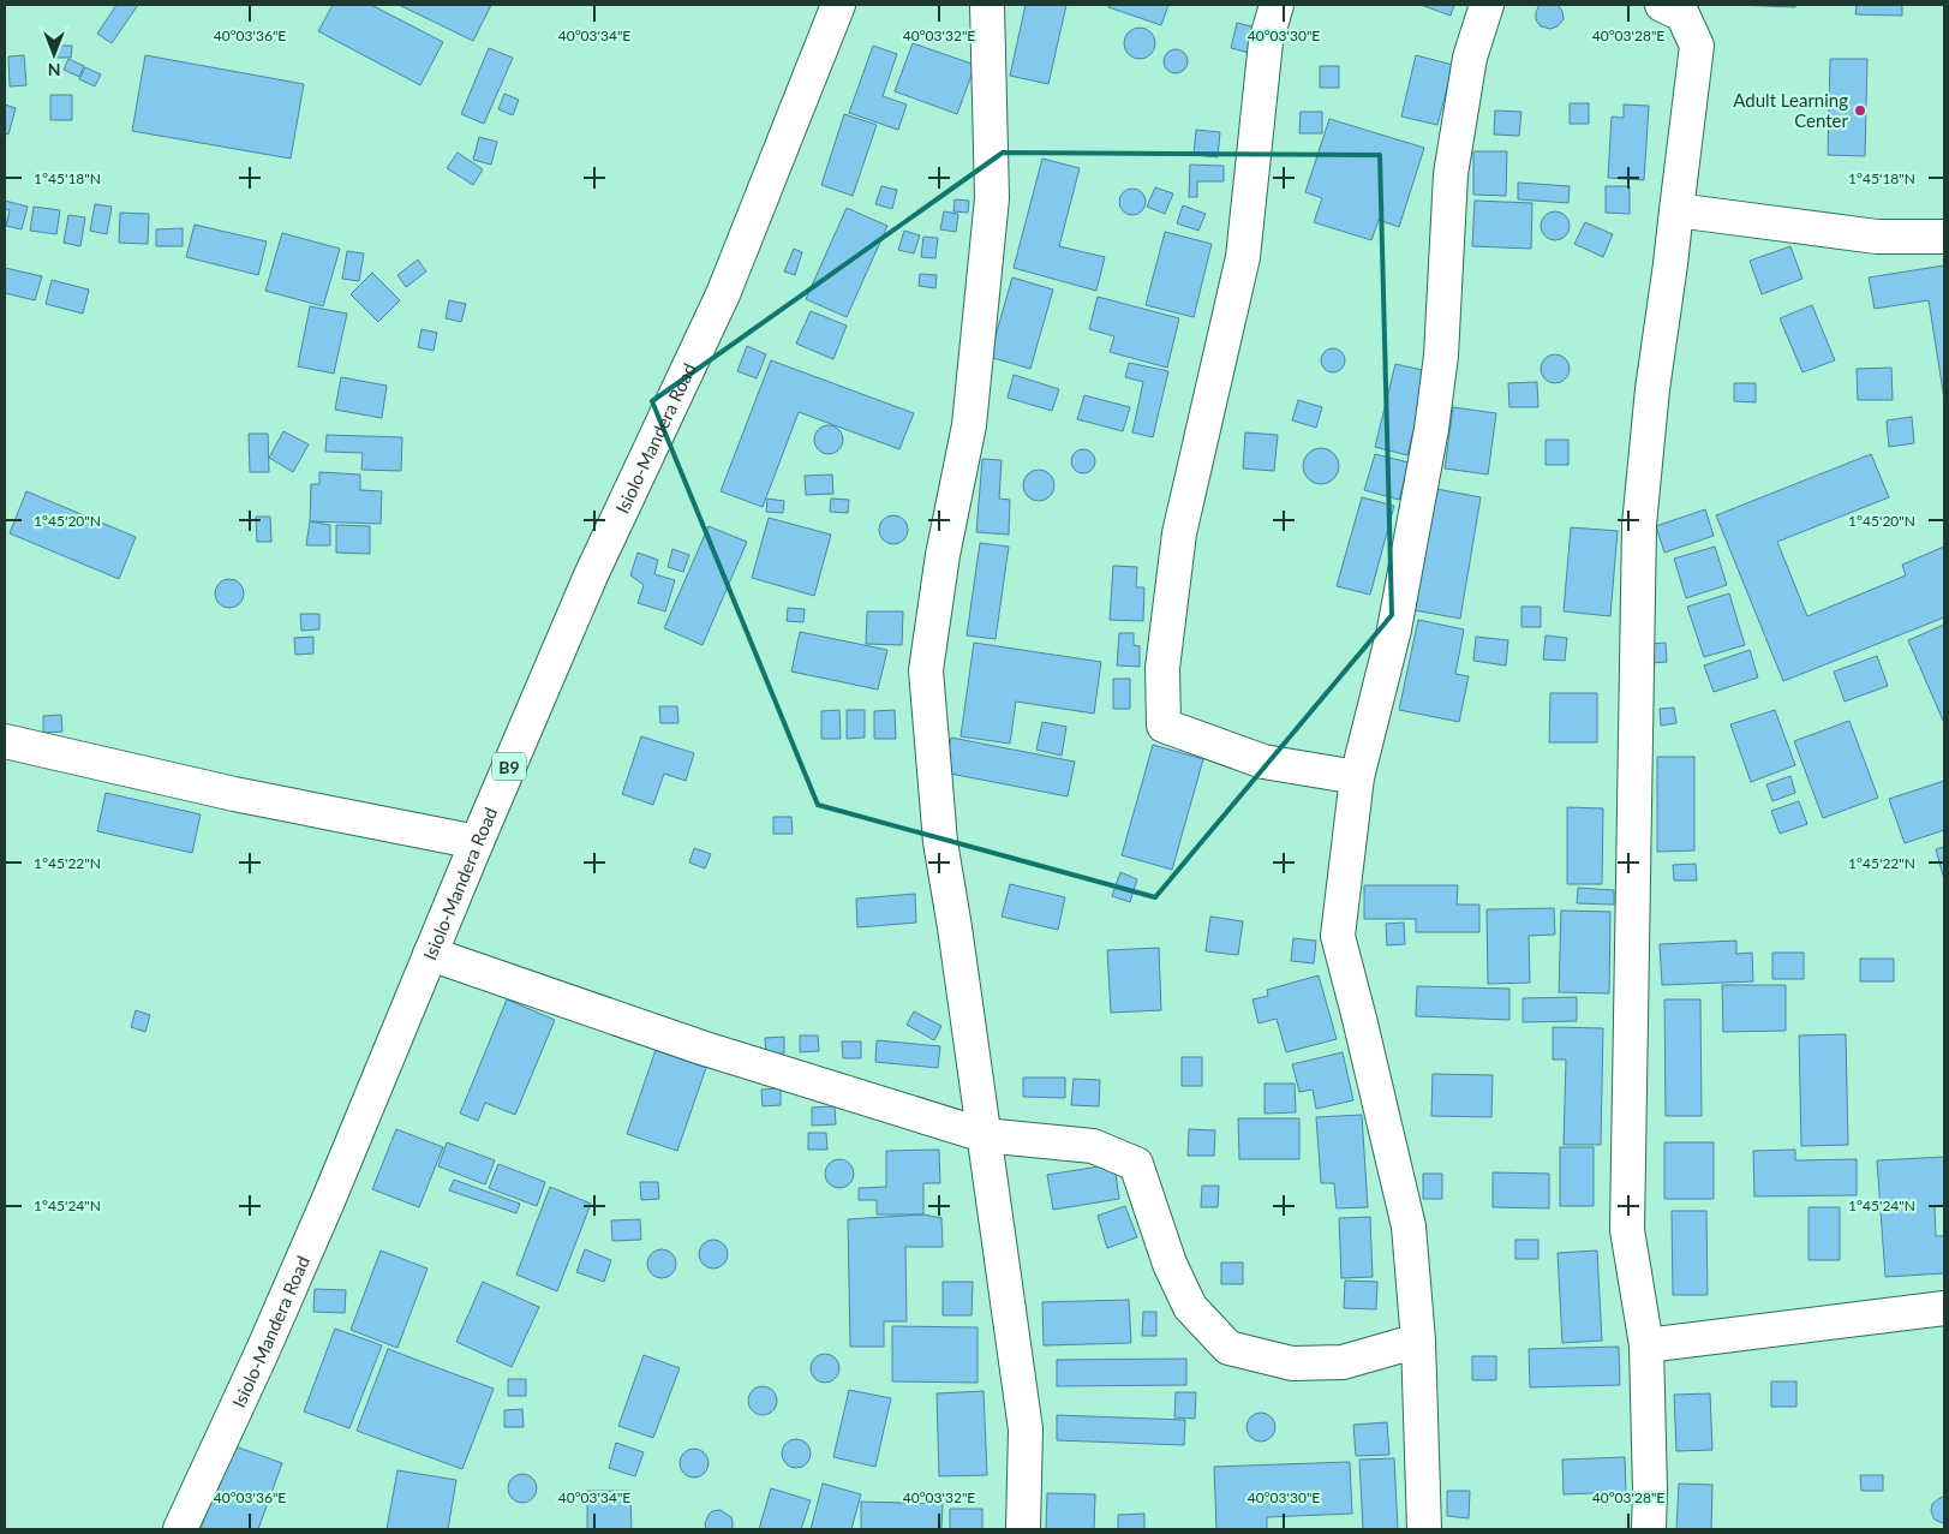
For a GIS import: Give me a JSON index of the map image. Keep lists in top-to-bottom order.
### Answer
{
  "streets": {
    "main road": ["Isiolo-Mandera Road", "B9"]
  },
  "places": ["Adult Learning Center"],
  "north": "bottom",
  "coordinates": [
    "40°03'36\"E",
    "40°03'34\"E",
    "40°03'32\"E",
    "40°03'30\"E",
    "40°03'28\"E",
    "1°45'18\"N",
    "1°45'20\"N",
    "1°45'22\"N",
    "1°45'24\"N"
  ]
}
